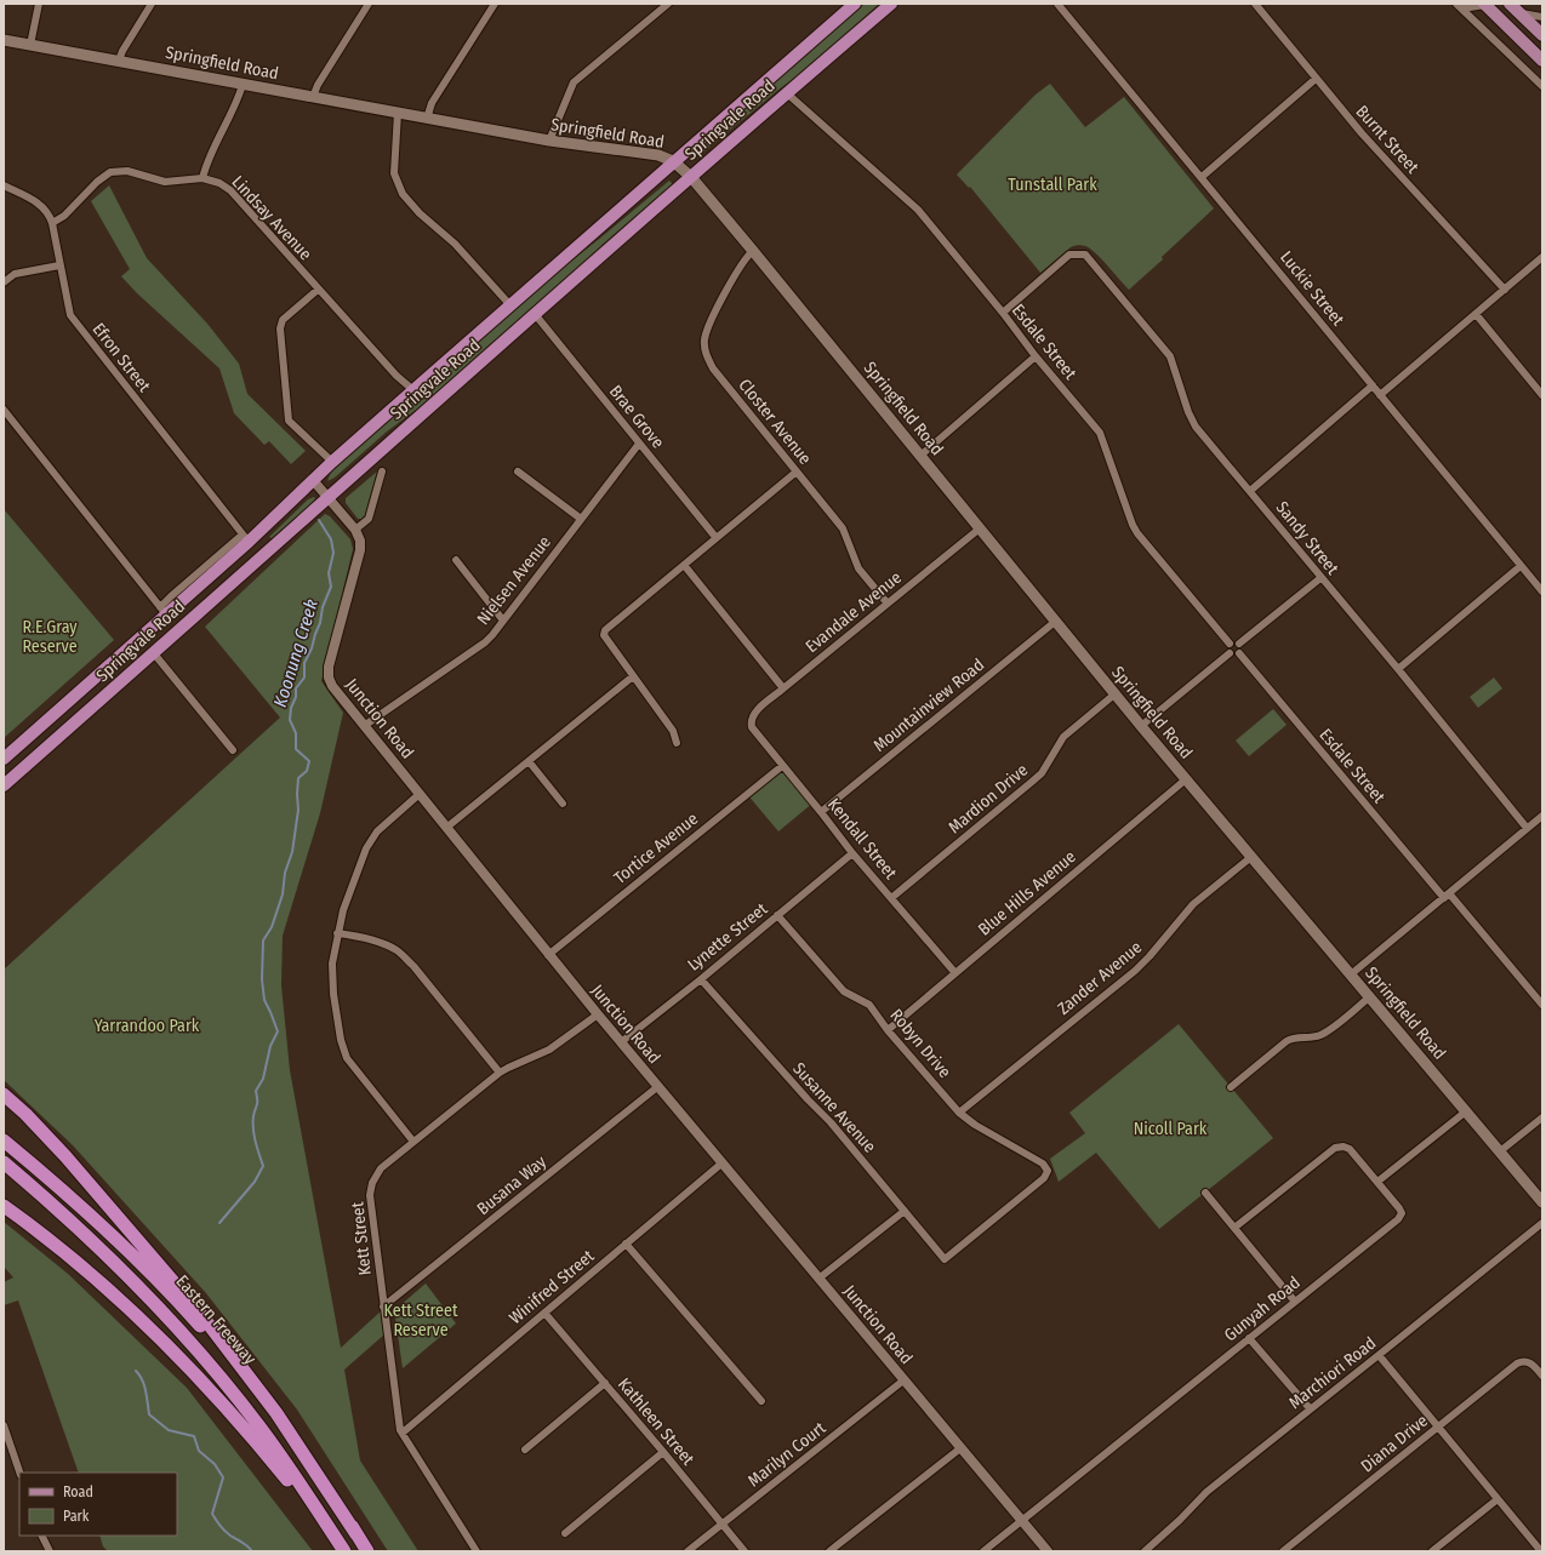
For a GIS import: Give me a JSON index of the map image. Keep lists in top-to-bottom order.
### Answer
{
  "streets": {
    "highway": ["Springvale Road", "Eastern Freeway"],
    "main road": ["Springfield Road"],
    "street": [
      "Burnt Street",
      "Lindsay Avenue",
      "Luckie Street",
      "Esdale Street",
      "Efron Street",
      "Brae Grove",
      "Closter Avenue",
      "Sandy Street",
      "Nielsen Avenue",
      "Evandale Avenue",
      "Mountainview Road",
      "Junction Road",
      "Mardion Drive",
      "Kendall Street",
      "Tortice Avenue",
      "Blue Hills Avenue",
      "Lynette Street",
      "Zander Avenue",
      "Robyn Drive",
      "Susanne Avenue",
      "Busana Way",
      "Kett Street",
      "Winifred Street",
      "Gunyah Road",
      "Marchiori Road",
      "Kathleen Street",
      "Diana Drive",
      "Marilyn Court"
    ]
  },
  "crossings": [
    ["Springfield Road", "Springvale Road"],
    ["Springfield Road", "Closter Avenue"],
    ["Springfield Road", "Evandale Avenue"],
    ["Springfield Road", "Mountainview Road"],
    ["Springfield Road", "Mardion Drive"],
    ["Springfield Road", "Blue Hills Avenue"],
    ["Springfield Road", "Zander Avenue"],
    ["Springvale Road", "Lindsay Avenue"],
    ["Springvale Road", "Esdale Street"],
    ["Springvale Road", "Efron Street"],
    ["Springvale Road", "Brae Grove"],
    ["Esdale Street", "Sandy Street"],
    ["Brae Grove", "Nielsen Avenue"],
    ["Closter Avenue", "Evandale Avenue"],
    ["Nielsen Avenue", "Junction Road"],
    ["Evandale Avenue", "Kendall Street"],
    ["Mountainview Road", "Kendall Street"],
    ["Junction Road", "Tortice Avenue"],
    ["Junction Road", "Lynette Street"],
    ["Junction Road", "Busana Way"],
    ["Junction Road", "Kett Street"],
    ["Junction Road", "Winifred Street"],
    ["Junction Road", "Gunyah Road"],
    ["Junction Road", "Marilyn Court"],
    ["Mardion Drive", "Kendall Street"],
    ["Kendall Street", "Tortice Avenue"],
    ["Kendall Street", "Blue Hills Avenue"],
    ["Kendall Street", "Lynette Street"],
    ["Blue Hills Avenue", "Robyn Drive"],
    ["Lynette Street", "Robyn Drive"],
    ["Lynette Street", "Susanne Avenue"],
    ["Zander Avenue", "Robyn Drive"],
    ["Robyn Drive", "Susanne Avenue"],
    ["Busana Way", "Kett Street"],
    ["Kett Street", "Winifred Street"],
    ["Winifred Street", "Kathleen Street"],
    ["Kathleen Street", "Marilyn Court"]
  ],
  "water": ["Koonung Creek"],
  "parks": [
    "Tunstall Park",
    "R.E.Gray Reserve",
    "Yarrandoo Park",
    "Nicoll Park",
    "Kett Street Reserve"
  ],
  "legend": ["Road", "Park"]
}
